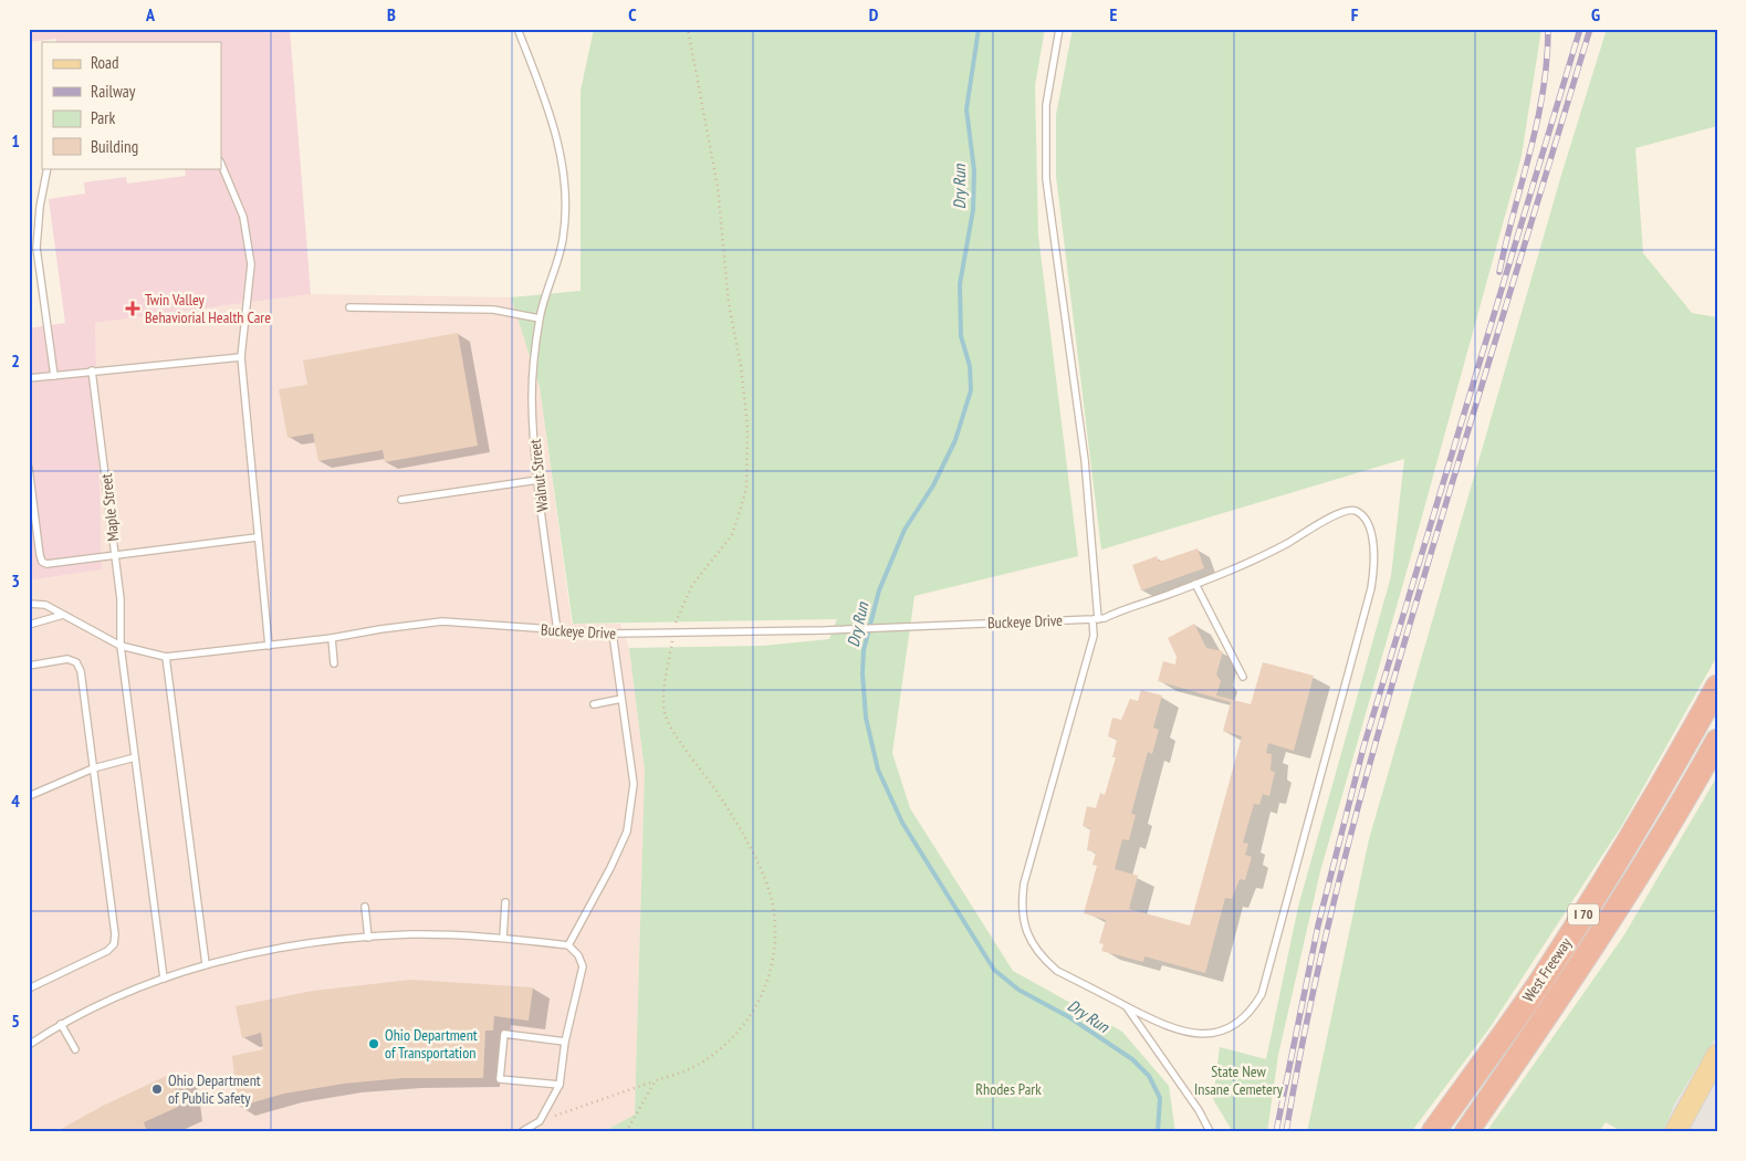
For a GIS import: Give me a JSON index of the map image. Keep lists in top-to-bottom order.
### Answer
{
  "streets": {
    "highway": ["I 70", "West Freeway"],
    "lane": ["Walnut Street", "Maple Street", "Buckeye Drive"]
  },
  "crossings": [
    ["Walnut Street", "Buckeye Drive"],
    ["Maple Street", "Buckeye Drive"]
  ],
  "water": ["Dry Run"],
  "parks": ["State New Insane Cemetery", "Rhodes Park"],
  "places": {
    "health": ["Twin Valley Behaviorial Health Care"],
    "other": ["Ohio Department of Transportation", "Ohio Department of Public Safety"]
  },
  "legend": [
    "Road",
    "Railway",
    "Park",
    "Building"
  ],
  "grid": {
    "columns": [
      "A",
      "B",
      "C",
      "D",
      "E",
      "F",
      "G"
    ],
    "rows": [
      "1",
      "2",
      "3",
      "4",
      "5"
    ]
  }
}
